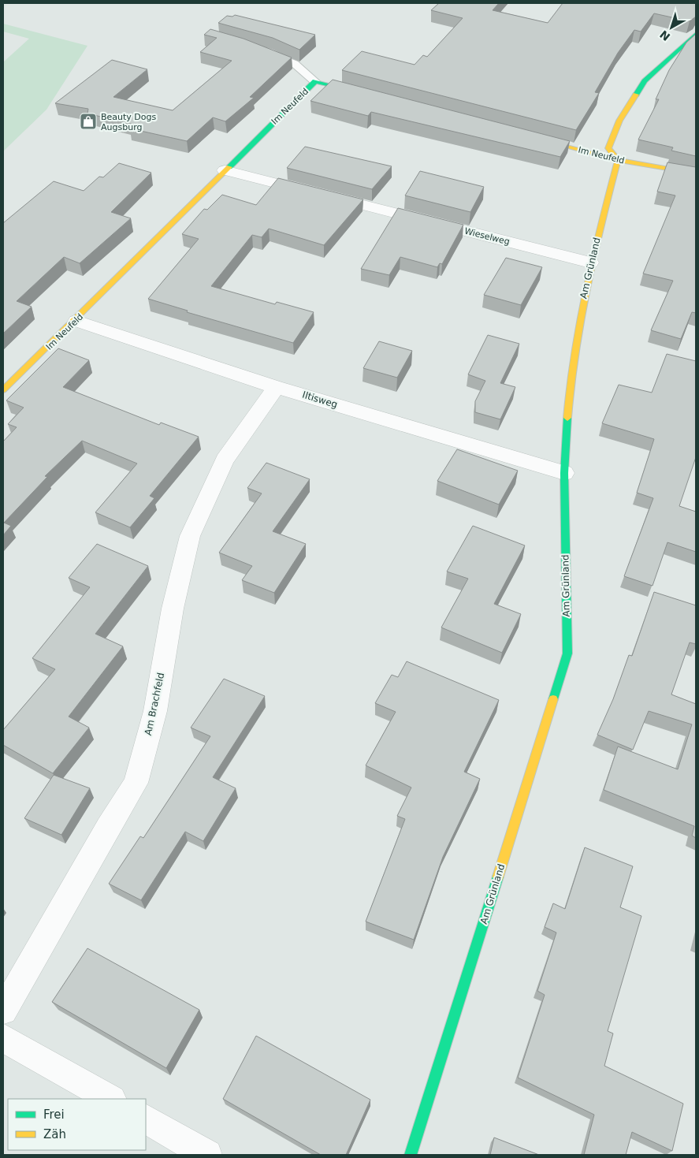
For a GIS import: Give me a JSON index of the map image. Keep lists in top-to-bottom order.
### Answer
{
  "streets": {
    "street": [
      "Im Neufeld",
      "Wieselweg",
      "Am Grünland",
      "Iltisweg",
      "Am Brachfeld"
    ]
  },
  "crossings": [
    ["Im Neufeld", "Wieselweg"],
    ["Im Neufeld", "Am Grünland"],
    ["Im Neufeld", "Iltisweg"],
    ["Wieselweg", "Am Grünland"],
    ["Am Grünland", "Iltisweg"],
    ["Iltisweg", "Am Brachfeld"]
  ],
  "places": {
    "shop": ["Beauty Dogs Augsburg"]
  },
  "legend": ["Frei", "Zäh"],
  "north": "bottom left"
}
